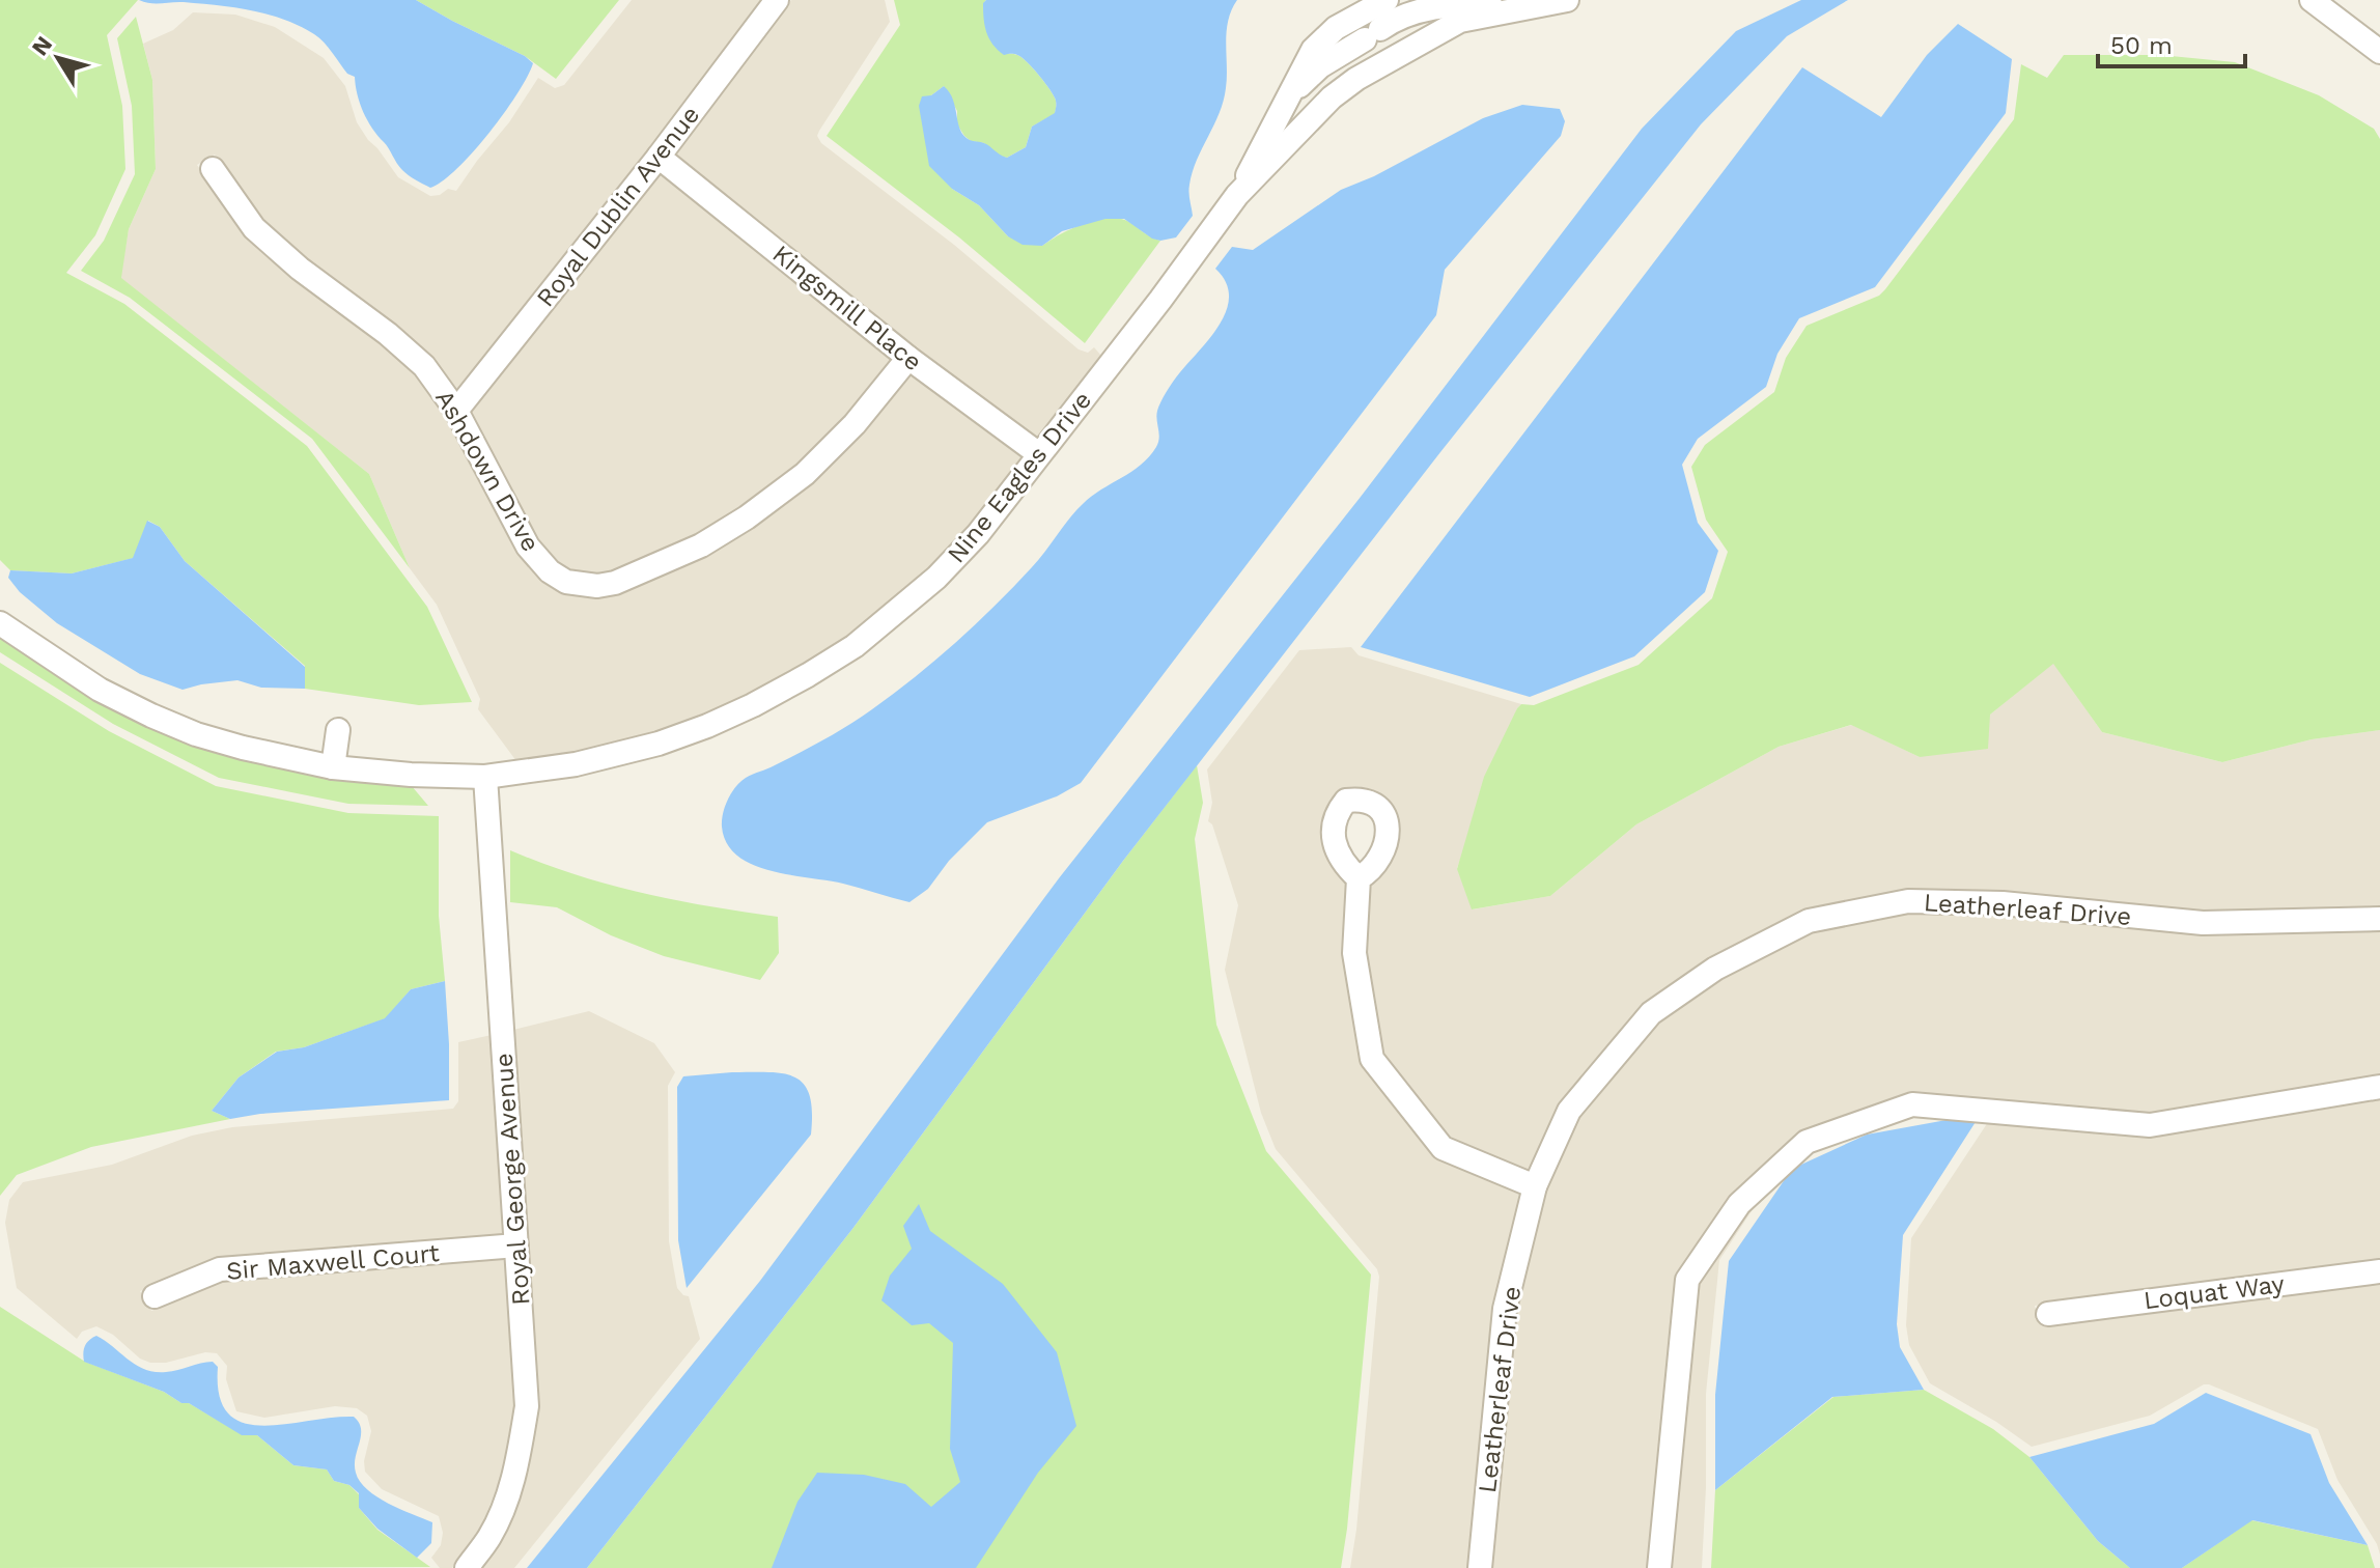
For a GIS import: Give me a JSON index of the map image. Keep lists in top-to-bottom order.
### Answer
{
  "streets": {
    "street": [
      "Royal Dublin Avenue",
      "Kingsmill Place",
      "Ashdown Drive",
      "Nine Eagles Drive",
      "Leatherleaf Drive",
      "Royal George Avenue",
      "Sir Maxwell Court",
      "Loquat Way"
    ]
  },
  "crossings": [
    ["Royal Dublin Avenue", "Kingsmill Place"],
    ["Royal Dublin Avenue", "Ashdown Drive"],
    ["Kingsmill Place", "Ashdown Drive"],
    ["Kingsmill Place", "Nine Eagles Drive"],
    ["Nine Eagles Drive", "Royal George Avenue"],
    ["Royal George Avenue", "Sir Maxwell Court"]
  ],
  "scale_bar": "50 m",
  "north": "top left"
}
